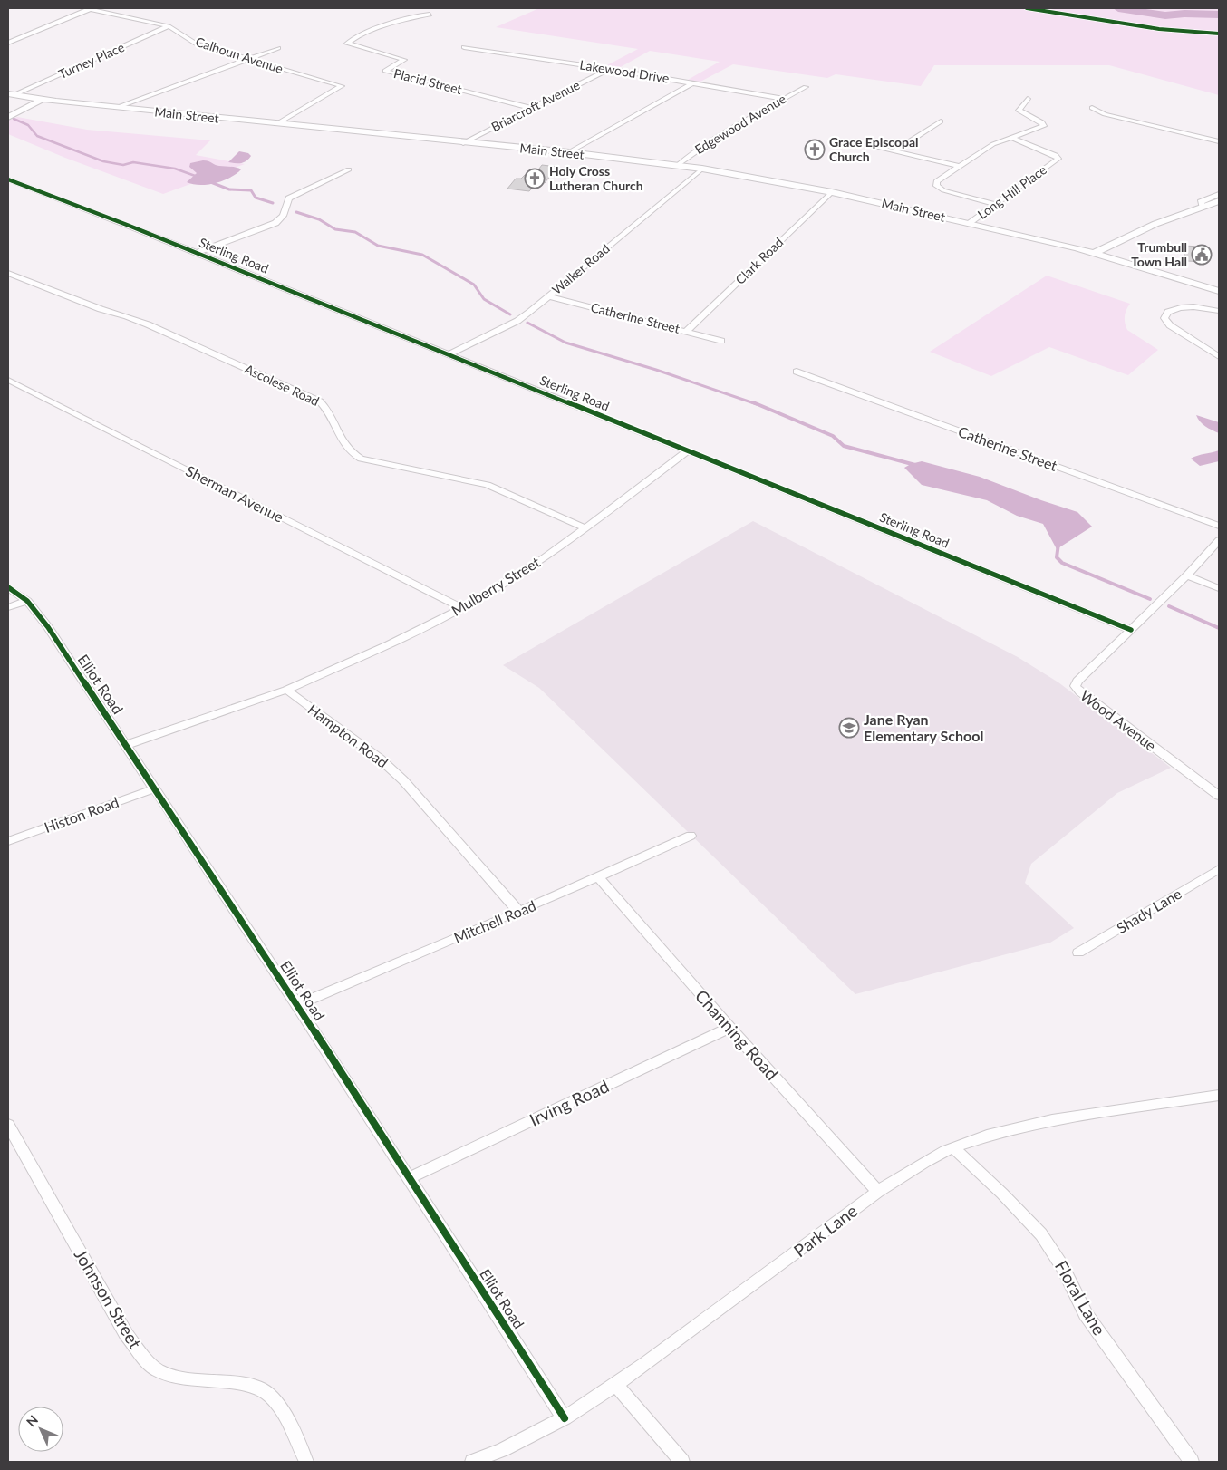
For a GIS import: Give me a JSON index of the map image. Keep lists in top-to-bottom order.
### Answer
{
  "streets": {
    "main road": ["Main Street"],
    "street": [
      "Calhoun Avenue",
      "Turney Place",
      "Lakewood Drive",
      "Placid Street",
      "Briarcroft Avenue",
      "Edgewood Avenue",
      "Long Hill Place",
      "Sterling Road",
      "Clark Road",
      "Walker Road",
      "Catherine Street",
      "Ascolese Road",
      "Sherman Avenue",
      "Mulberry Street",
      "Elliot Road",
      "Wood Avenue",
      "Hampton Road",
      "Histon Road",
      "Shady Lane",
      "Mitchell Road",
      "Channing Road",
      "Irving Road",
      "Park Lane",
      "Floral Lane",
      "Johnson Street"
    ]
  },
  "crossings": [
    ["Calhoun Avenue", "Turney Place"],
    ["Calhoun Avenue", "Main Street"],
    ["Turney Place", "Main Street"],
    ["Lakewood Drive", "Briarcroft Avenue"],
    ["Lakewood Drive", "Edgewood Avenue"],
    ["Placid Street", "Briarcroft Avenue"],
    ["Briarcroft Avenue", "Main Street"],
    ["Main Street", "Edgewood Avenue"],
    ["Main Street", "Long Hill Place"],
    ["Main Street", "Clark Road"],
    ["Main Street", "Walker Road"],
    ["Sterling Road", "Walker Road"],
    ["Sterling Road", "Mulberry Street"],
    ["Sterling Road", "Wood Avenue"],
    ["Clark Road", "Catherine Street"],
    ["Walker Road", "Catherine Street"],
    ["Ascolese Road", "Mulberry Street"],
    ["Sherman Avenue", "Mulberry Street"],
    ["Mulberry Street", "Hampton Road"],
    ["Elliot Road", "Histon Road"],
    ["Elliot Road", "Mitchell Road"],
    ["Elliot Road", "Irving Road"],
    ["Elliot Road", "Park Lane"],
    ["Hampton Road", "Mitchell Road"],
    ["Mitchell Road", "Channing Road"],
    ["Channing Road", "Irving Road"],
    ["Channing Road", "Park Lane"],
    ["Park Lane", "Floral Lane"]
  ],
  "places": {
    "church": ["Grace Episcopal Church", "Holy Cross Lutheran Church"],
    "public building": ["Trumbull Town Hall"],
    "school or university": ["Jane Ryan Elementary School"]
  },
  "north": "top left"
}
